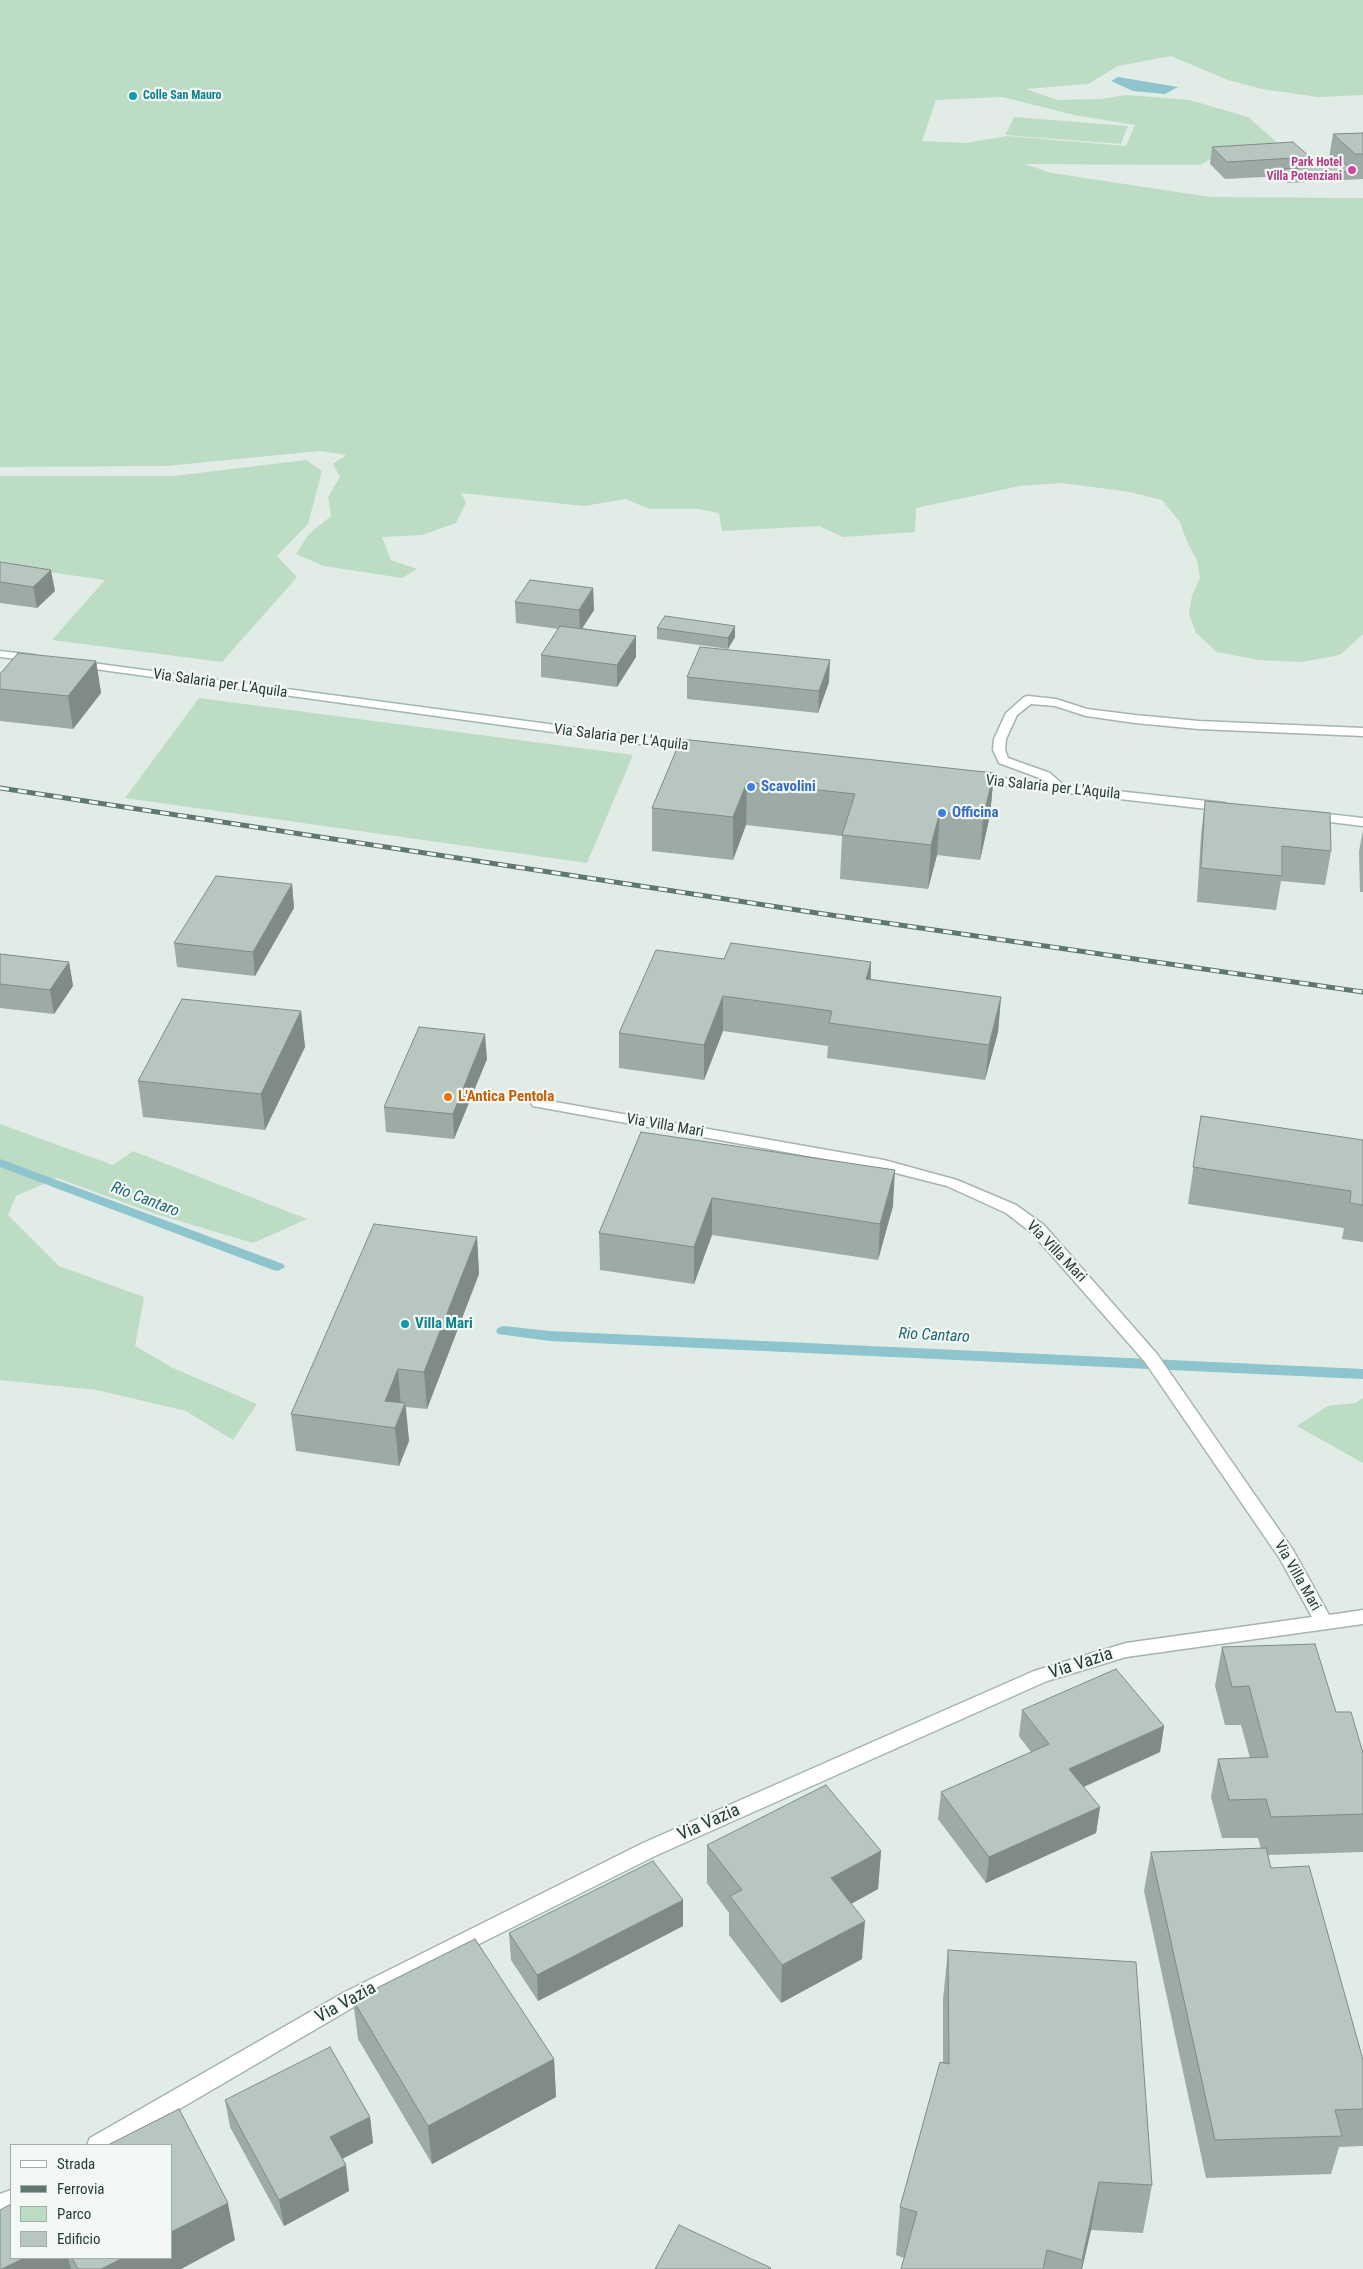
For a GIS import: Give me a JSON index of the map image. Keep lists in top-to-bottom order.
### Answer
{
  "streets": {
    "street": ["Via Salaria per L'Aquila", "Via Villa Mari", "Via Vazia"]
  },
  "crossings": [
    ["Via Villa Mari", "Via Vazia"]
  ],
  "water": ["Rio Cantaro"],
  "places": [
    "Colle San Mauro",
    "Park Hotel Villa Potenziani",
    "Scavolini",
    "Officina",
    "L'Antica Pentola",
    "Villa Mari"
  ],
  "legend": [
    "Strada",
    "Ferrovia",
    "Parco",
    "Edificio"
  ]
}
